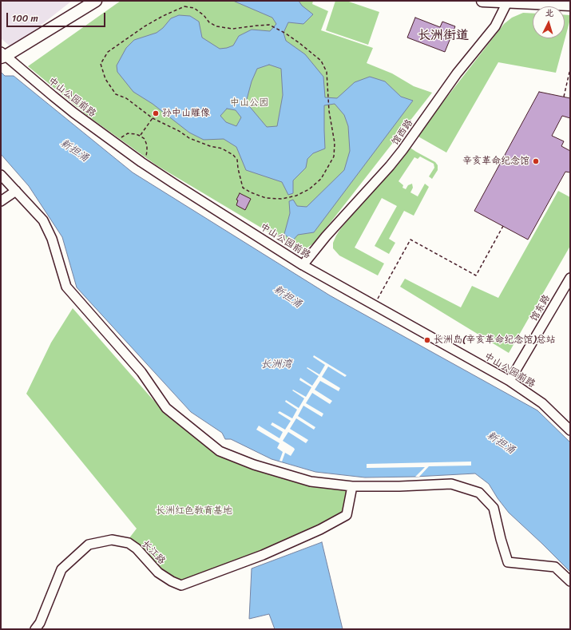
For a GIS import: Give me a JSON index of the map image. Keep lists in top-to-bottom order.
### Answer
{
  "streets": {
    "street": [
      "中山公园前路",
      "馆西路",
      "馆东路",
      "长江路"
    ]
  },
  "crossings": [
    ["中山公园前路", "馆西路"],
    ["中山公园前路", "馆东路"]
  ],
  "districts": ["长洲街道"],
  "water": ["新担涌", "长洲湾"],
  "parks": ["中山公园", "长洲红色教育基地"],
  "places": ["孙中山雕像", "辛亥革命纪念馆", "长洲岛(辛亥革命纪念馆)总站"],
  "scale_bar": "100 m",
  "north": "top"
}
